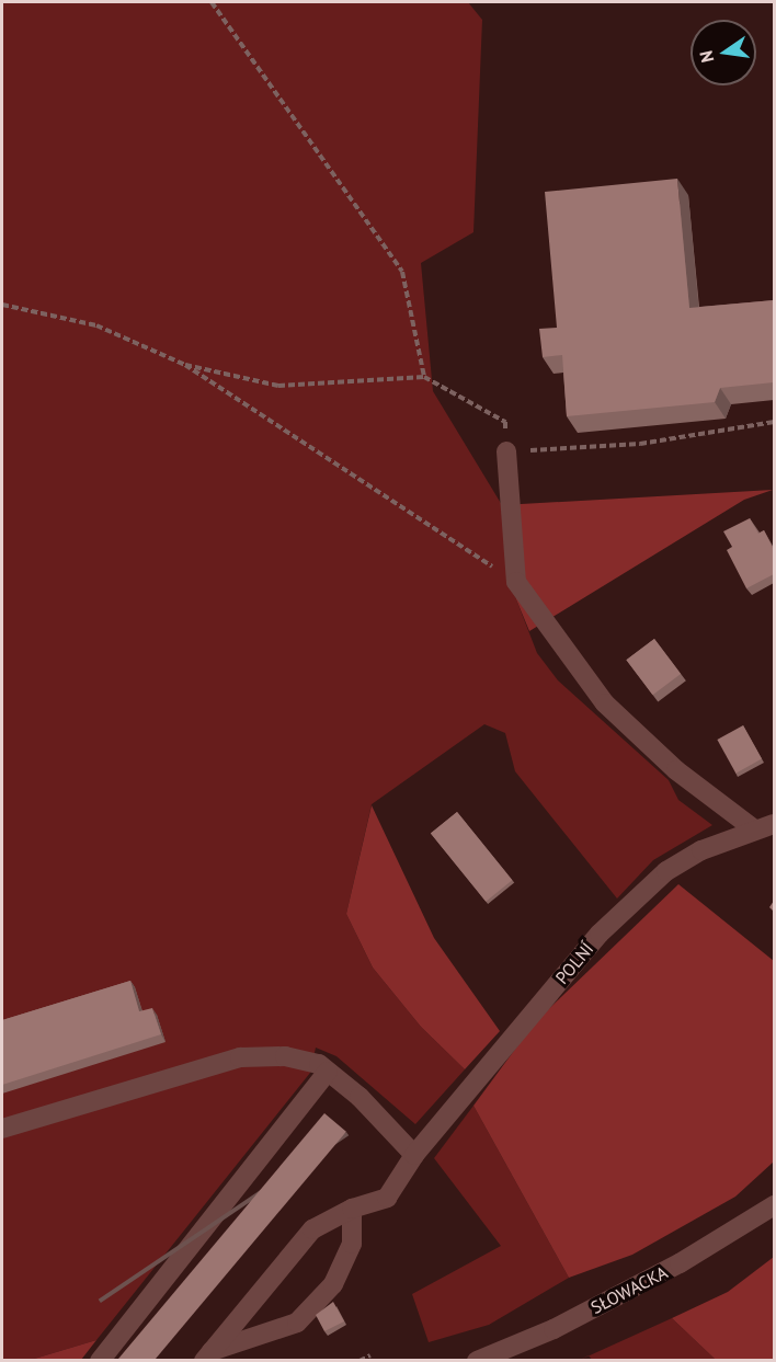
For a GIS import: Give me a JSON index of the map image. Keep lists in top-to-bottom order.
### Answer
{
  "streets": {
    "street": ["POLNÍ", "SŁOWACKA"]
  },
  "north": "left"
}
